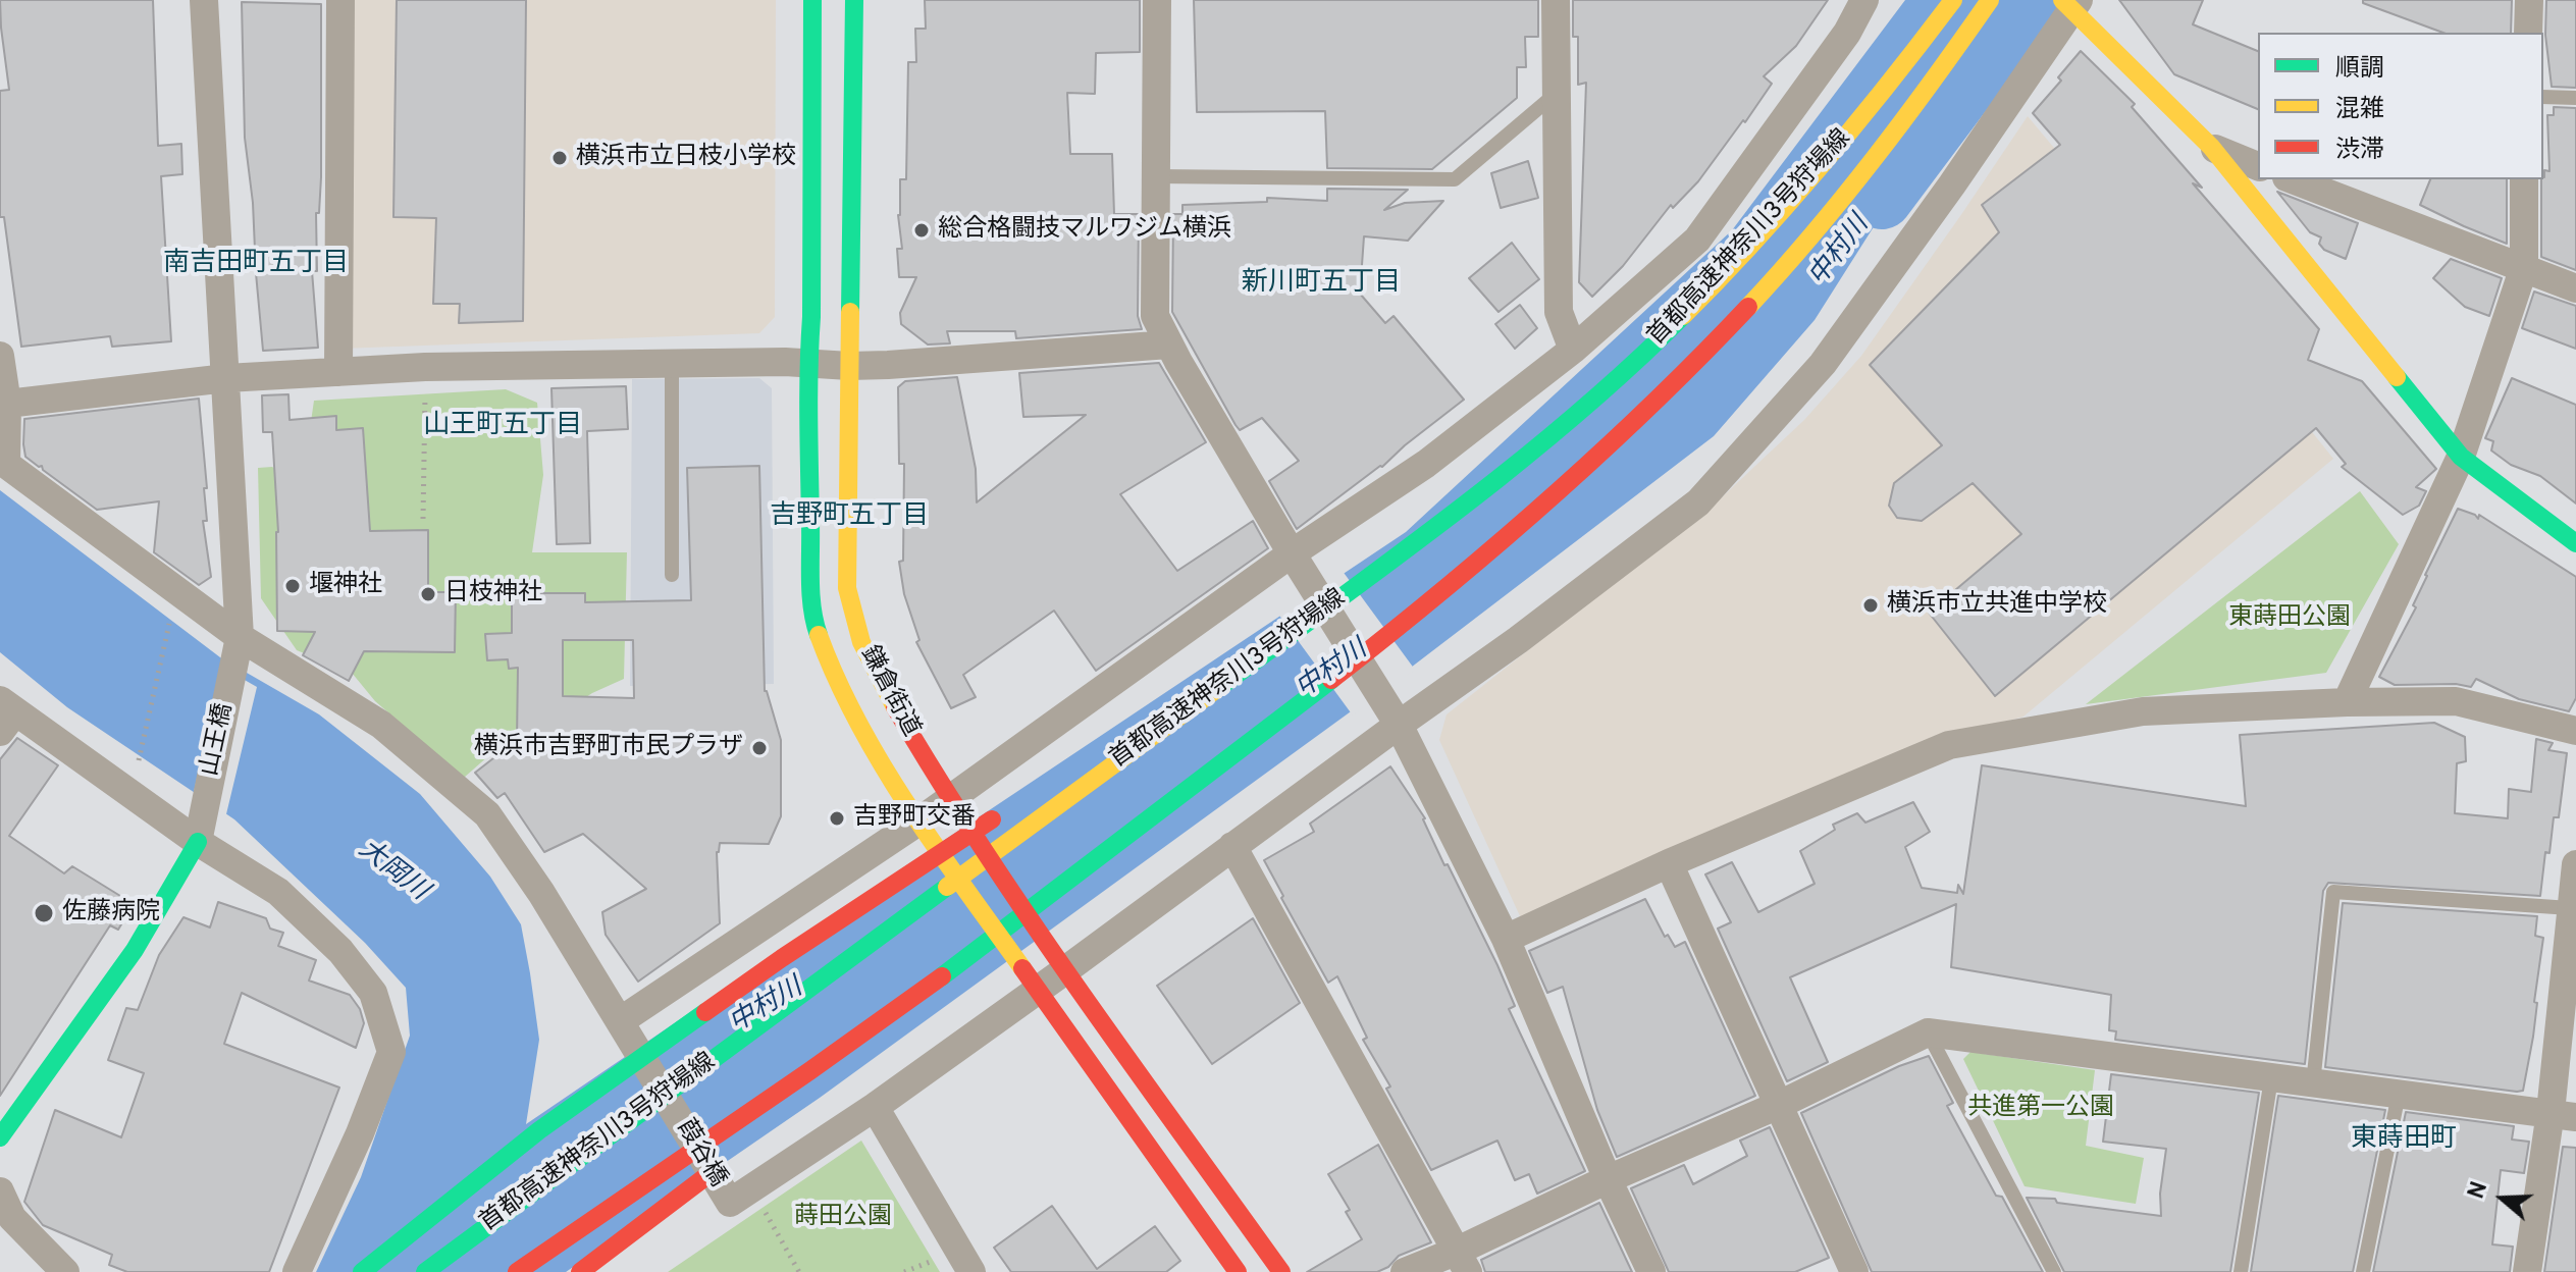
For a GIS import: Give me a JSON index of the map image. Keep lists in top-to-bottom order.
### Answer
{
  "streets": {
    "main road": ["首都高速神奈川3号狩場線", "鎌倉街道"],
    "street": ["山王橋", "葭谷橋"]
  },
  "crossings": [
    ["山王橋", "葭谷橋"]
  ],
  "districts": [
    "南吉田町五丁目",
    "新川町五丁目",
    "山王町五丁目",
    "吉野町五丁目",
    "東蒔田町"
  ],
  "water": ["中村川", "大岡川"],
  "parks": ["東蒔田公園", "共進第一公園", "蒔田公園"],
  "places": [
    "横浜市立日枝小学校",
    "総合格闘技マルワジム横浜",
    "堰神社",
    "日枝神社",
    "横浜市立共進中学校",
    "横浜市吉野町市民プラザ",
    "吉野町交番",
    "佐藤病院"
  ],
  "legend": ["順調", "混雑", "渋滞"],
  "north": "left"
}
